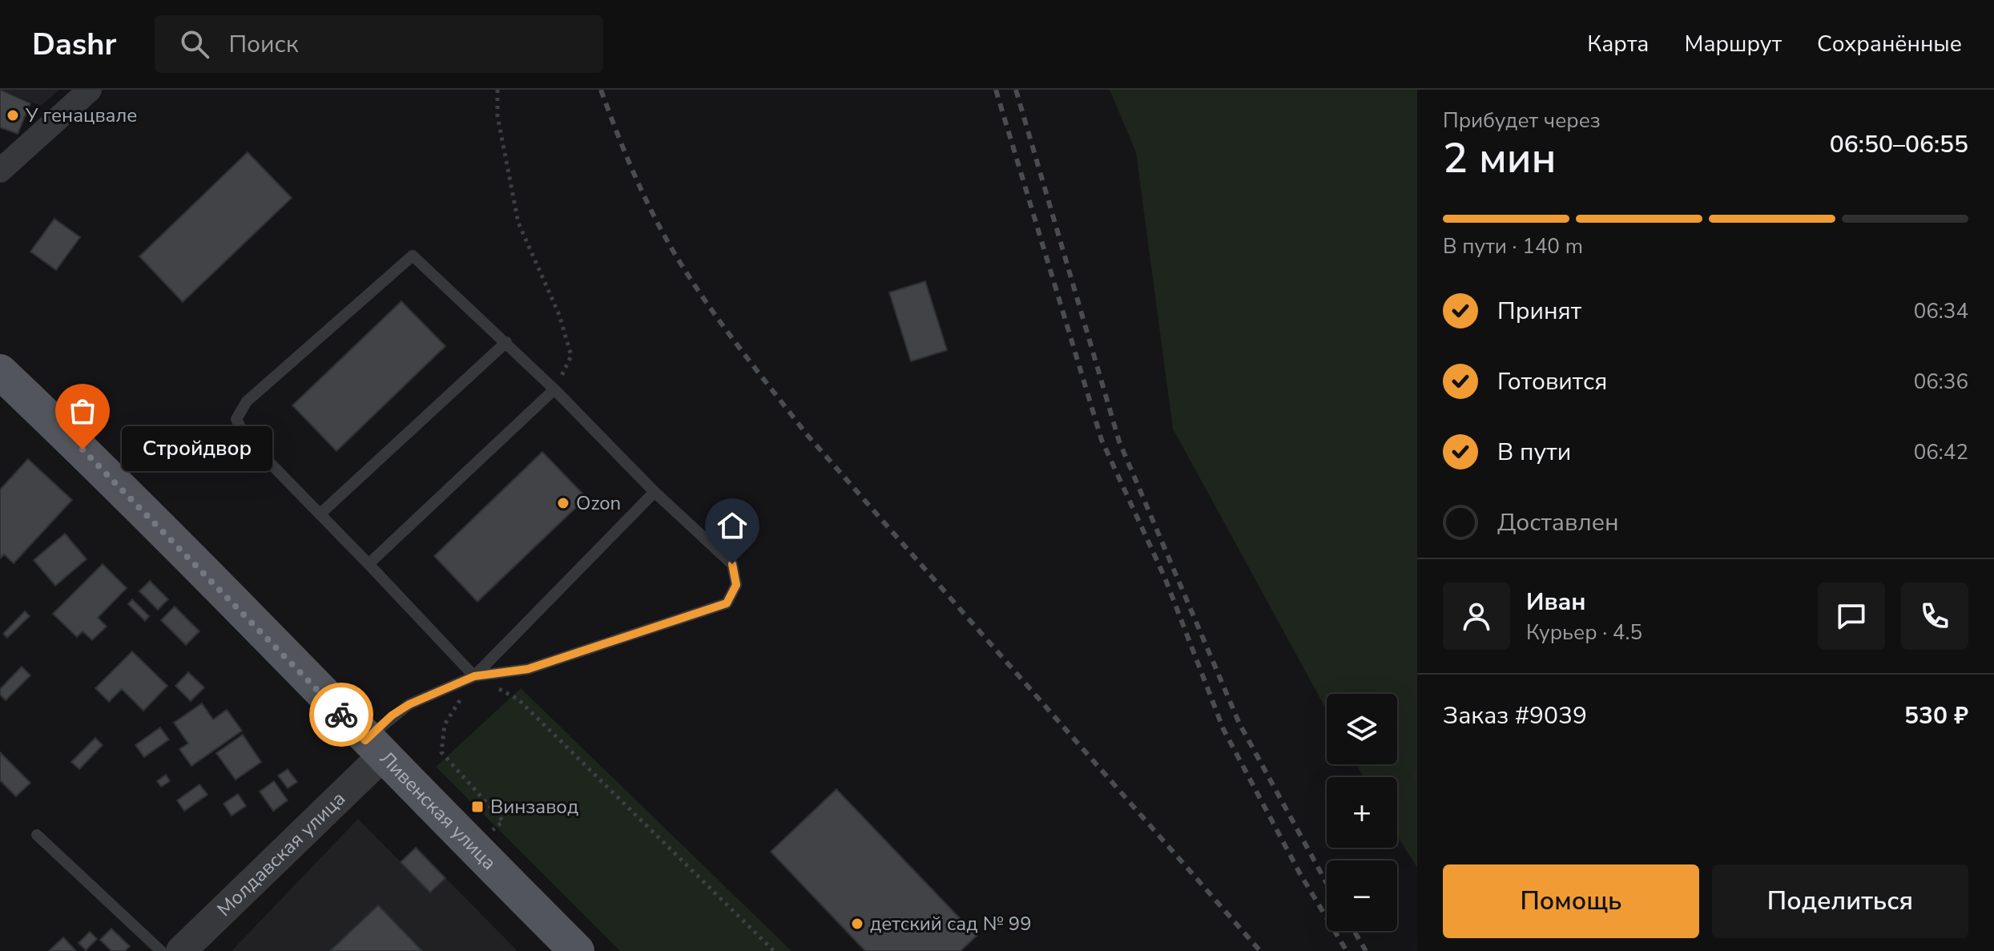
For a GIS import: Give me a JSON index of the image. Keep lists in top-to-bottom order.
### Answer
{
  "streets": {
    "main road": ["Ливенская улица"],
    "street": ["Молдавская улица"]
  },
  "crossings": [
    ["Ливенская улица", "Молдавская улица"]
  ],
  "places": {
    "other": [
      "У генацвале",
      "Стройдвор",
      "Ozon",
      "детский сад № 99"
    ],
    "transit": ["Винзавод"]
  },
  "page": {
    "header": "Dashr",
    "search": "Поиск",
    "nav": ["Карта", "Маршрут", "Сохранённые"],
    "heading": ["2 мин", "Прибудет через", "06:50–06:55"],
    "panel": [
      "Иван",
      "Курьер · 4.5",
      "Заказ #9039",
      "530 ₽"
    ],
    "bar": "В пути · 140 m",
    "list": [
      ["Принят", "06:34"],
      ["Готовится", "06:36"],
      ["В пути", "06:42"],
      "Доставлен"
    ],
    "bubble": "Стройдвор",
    "map_buttons": ["+", "−"],
    "buttons": ["Помощь", "Поделиться"]
  }
}
